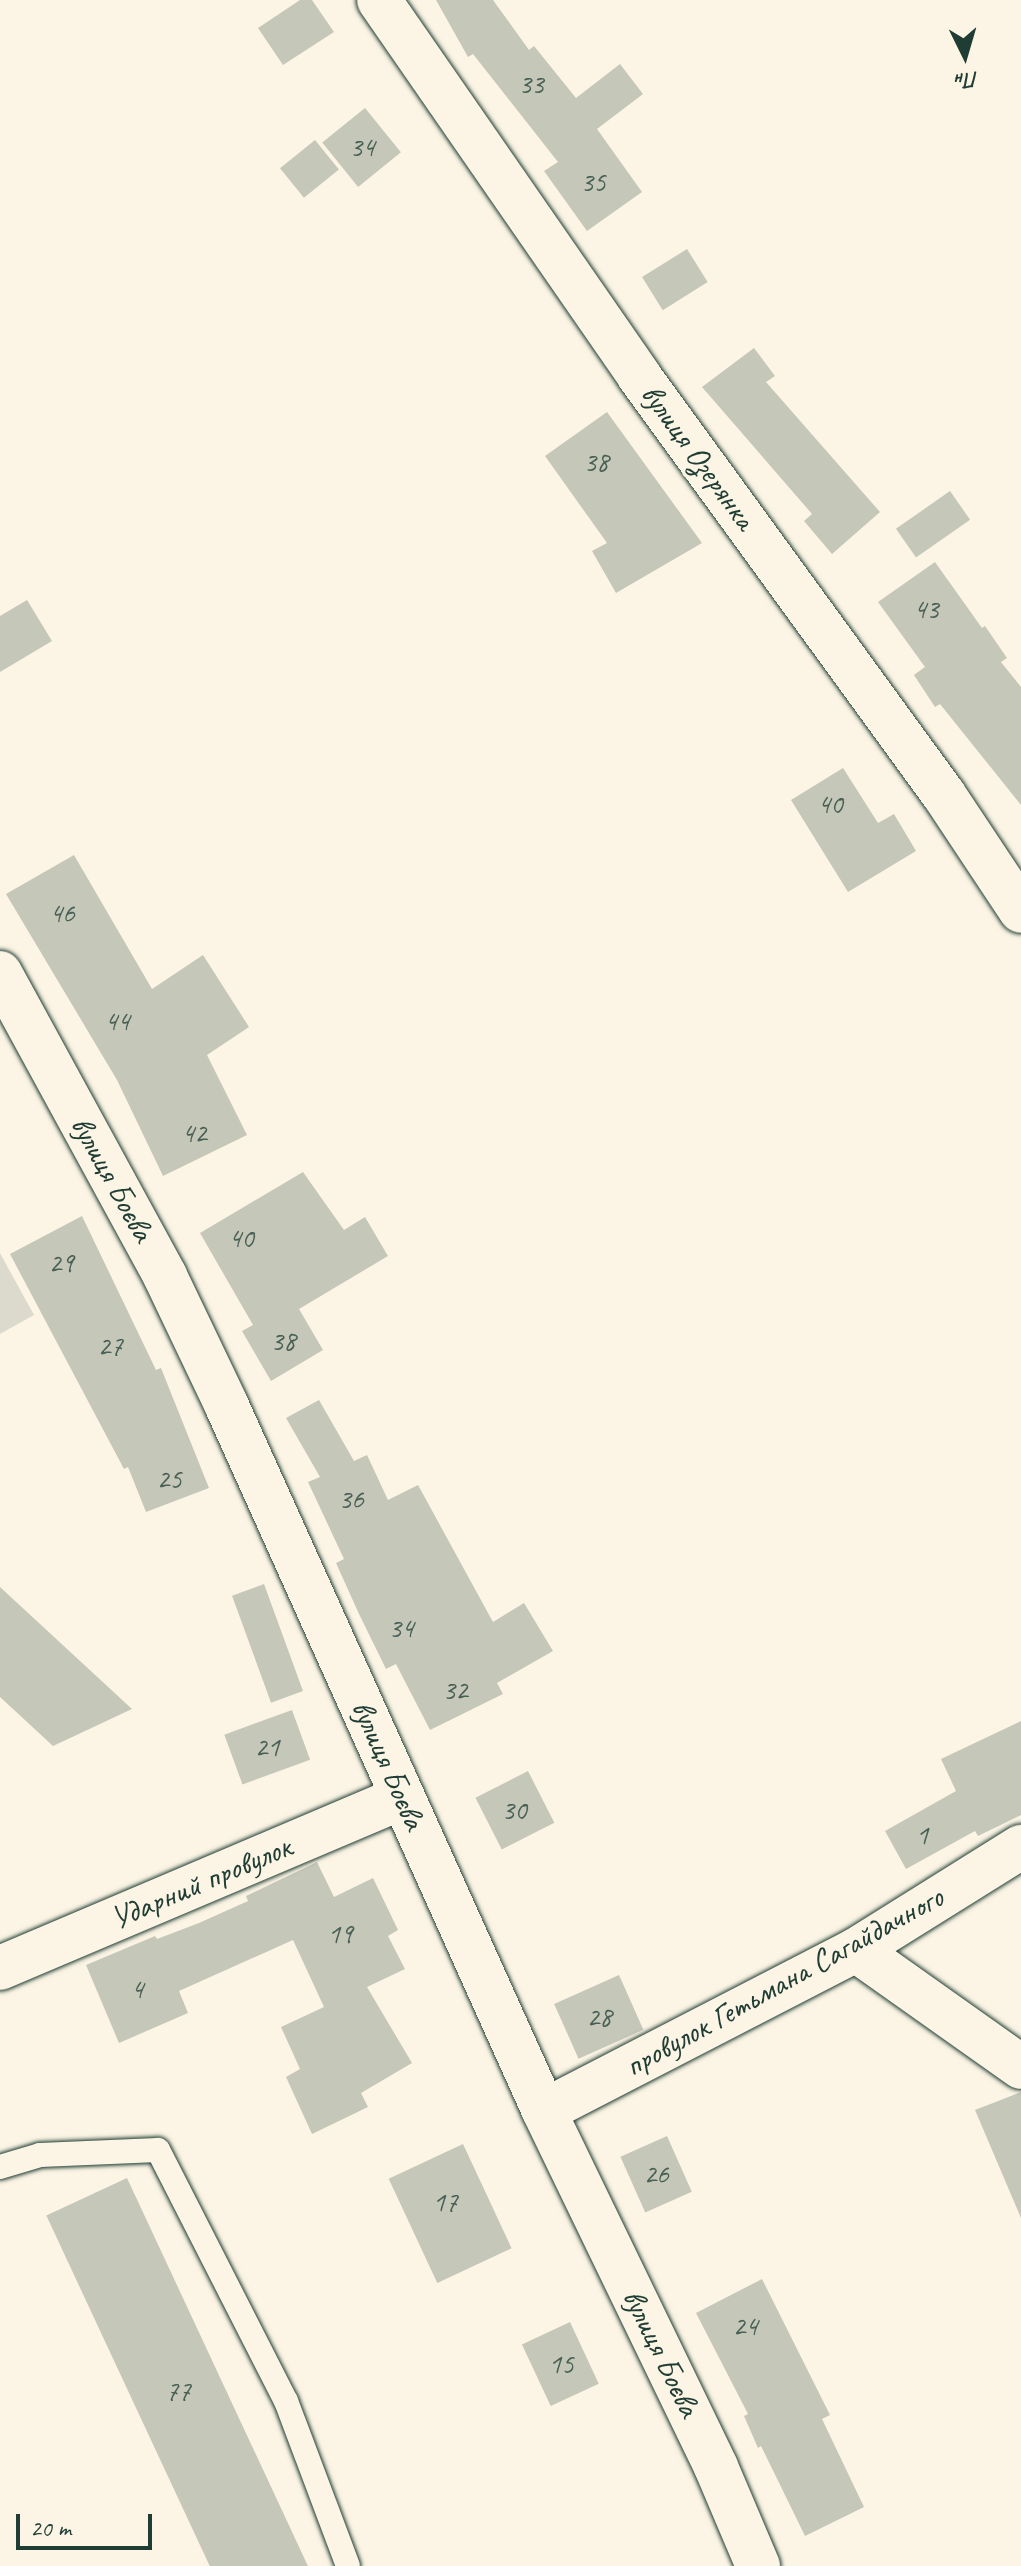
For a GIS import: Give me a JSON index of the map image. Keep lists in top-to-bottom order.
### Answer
{
  "streets": {
    "street": [
      "вулиця Озерянка",
      "вулиця Боєва",
      "Ударний провулок",
      "провулок Гетьмана Сагайдачного"
    ]
  },
  "crossings": [
    ["вулиця Боєва", "Ударний провулок"],
    ["вулиця Боєва", "провулок Гетьмана Сагайдачного"]
  ],
  "house_numbers": [
    "33",
    "34",
    "35",
    "38",
    "43",
    "40",
    "46",
    "44",
    "42",
    "40",
    "29",
    "38",
    "27",
    "25",
    "36",
    "34",
    "32",
    "21",
    "30",
    "1",
    "19",
    "4",
    "28",
    "26",
    "17",
    "24",
    "15",
    "77"
  ],
  "scale_bar": "20 m",
  "north": "bottom"
}
